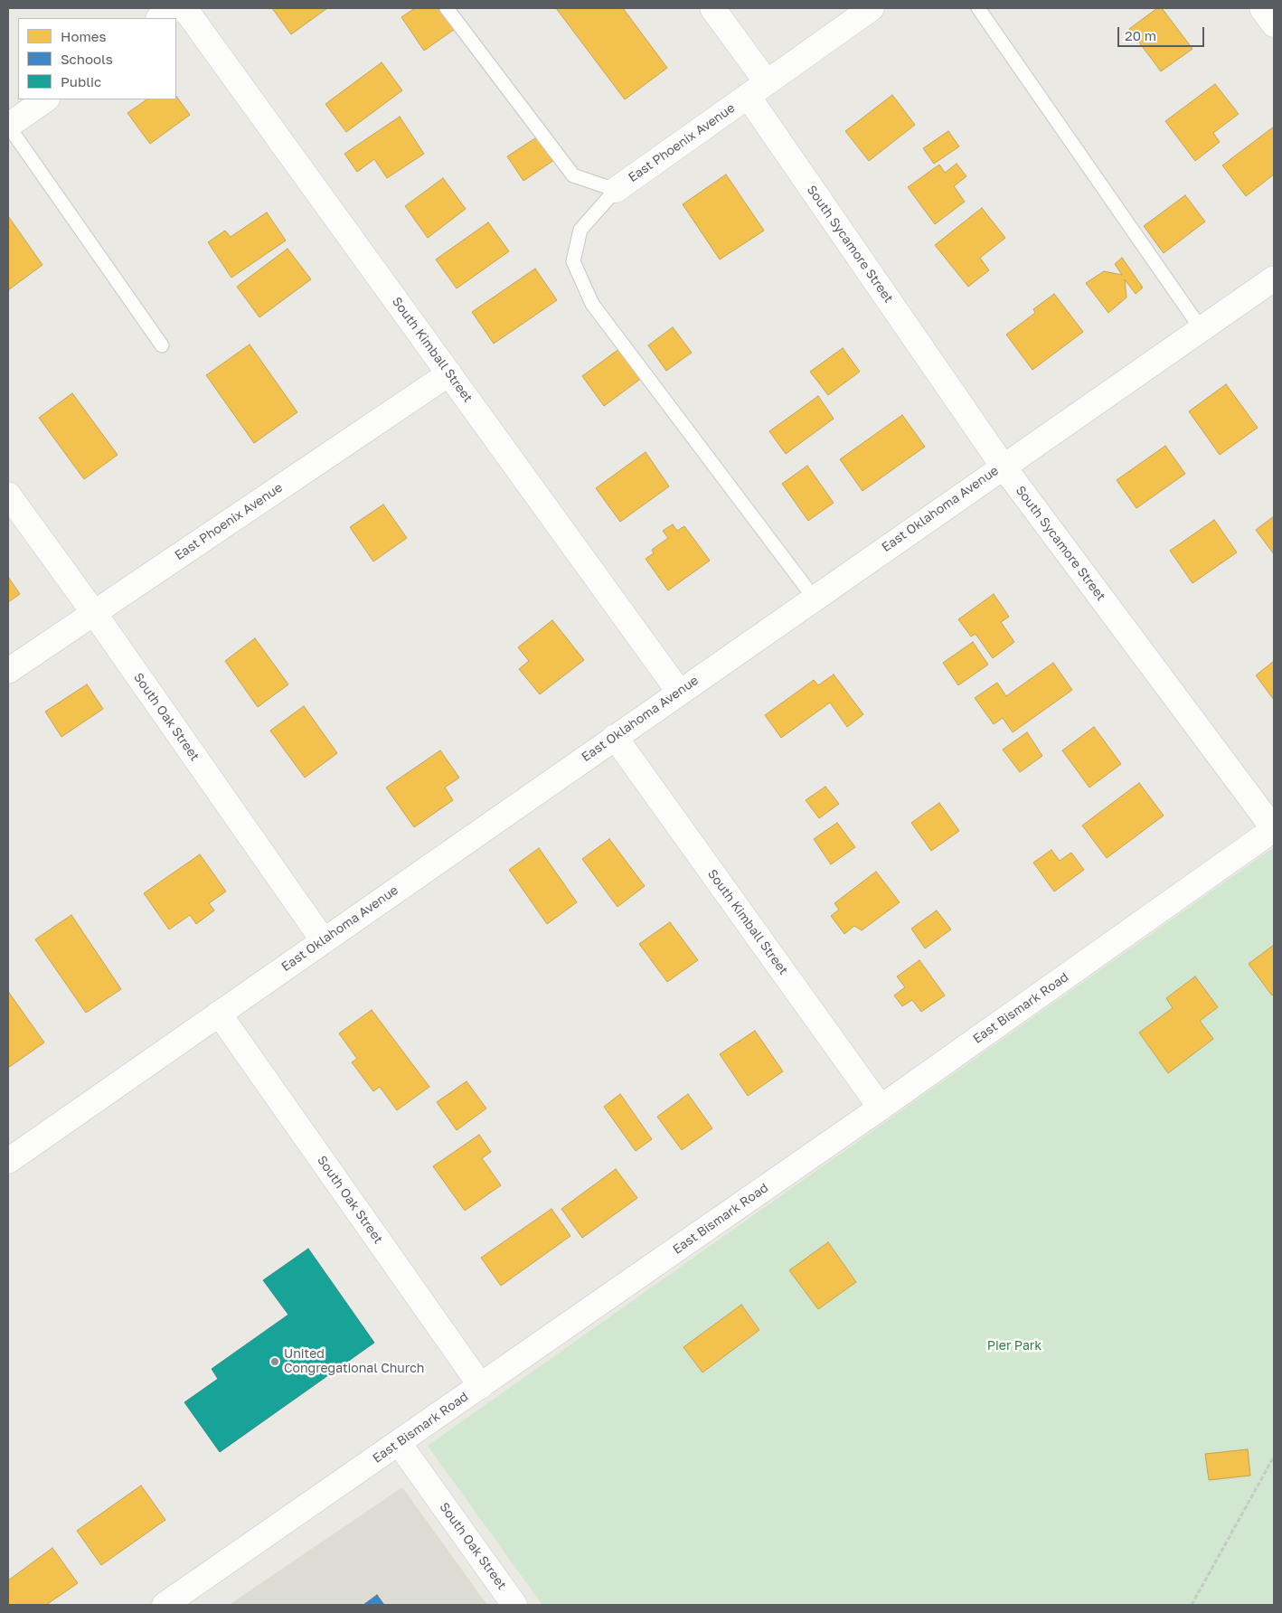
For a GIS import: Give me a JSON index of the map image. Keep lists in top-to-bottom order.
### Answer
{
  "streets": {
    "street": [
      "East Phoenix Avenue",
      "South Sycamore Street",
      "South Kimball Street",
      "East Oklahoma Avenue",
      "South Oak Street",
      "East Bismark Road"
    ]
  },
  "crossings": [
    ["East Phoenix Avenue", "South Sycamore Street"],
    ["East Phoenix Avenue", "South Kimball Street"],
    ["East Phoenix Avenue", "South Oak Street"],
    ["South Sycamore Street", "East Oklahoma Avenue"],
    ["South Sycamore Street", "East Bismark Road"],
    ["South Kimball Street", "East Oklahoma Avenue"],
    ["South Kimball Street", "East Bismark Road"],
    ["East Oklahoma Avenue", "South Oak Street"],
    ["South Oak Street", "East Bismark Road"]
  ],
  "parks": ["Pier Park"],
  "places": ["United Congregational Church"],
  "legend": ["Homes", "Schools", "Public"],
  "scale_bar": "20 m"
}
